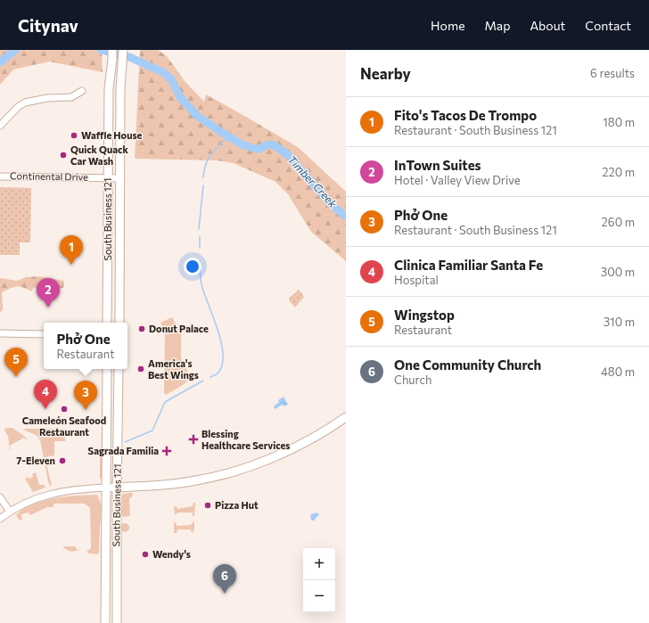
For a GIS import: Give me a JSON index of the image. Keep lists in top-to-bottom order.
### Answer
{
  "streets": {
    "main road": ["South Business 121"],
    "street": ["Continental Drive"]
  },
  "crossings": [
    ["Continental Drive", "South Business 121"]
  ],
  "water": ["Timber Creek"],
  "places": {
    "other": [
      "Waffle House",
      "Quick Quack Car Wash",
      "Donut Palace",
      "America's Best Wings",
      "Cameleón Seafood Restaurant",
      "7-Eleven",
      "Pizza Hut",
      "Wendy's"
    ],
    "health": ["Blessing Healthcare Services", "Sagrada Familia"]
  },
  "page": {
    "header": "Citynav",
    "nav": [
      "Home",
      "Map",
      "About",
      "Contact"
    ],
    "heading": ["Nearby", "6 results"],
    "list": [
      {
        "mark": "1",
        "name": "Fito's Tacos De Trompo",
        "note": "Restaurant · South Business 121",
        "value": "180 m"
      },
      {
        "mark": "2",
        "name": "InTown Suites",
        "note": "Hotel · Valley View Drive",
        "value": "220 m"
      },
      {
        "mark": "3",
        "name": "Phở One",
        "note": "Restaurant · South Business 121",
        "value": "260 m"
      },
      {
        "mark": "4",
        "name": "Clinica Familiar Santa Fe",
        "note": "Hospital",
        "value": "300 m"
      },
      {
        "mark": "5",
        "name": "Wingstop",
        "note": "Restaurant",
        "value": "310 m"
      },
      {
        "mark": "6",
        "name": "One Community Church",
        "note": "Church",
        "value": "480 m"
      }
    ],
    "pins": [
      "1",
      "2",
      "5",
      "4",
      "3",
      "6"
    ],
    "popup": ["Phở One", "Restaurant"],
    "map_buttons": ["+", "−"]
  }
}
